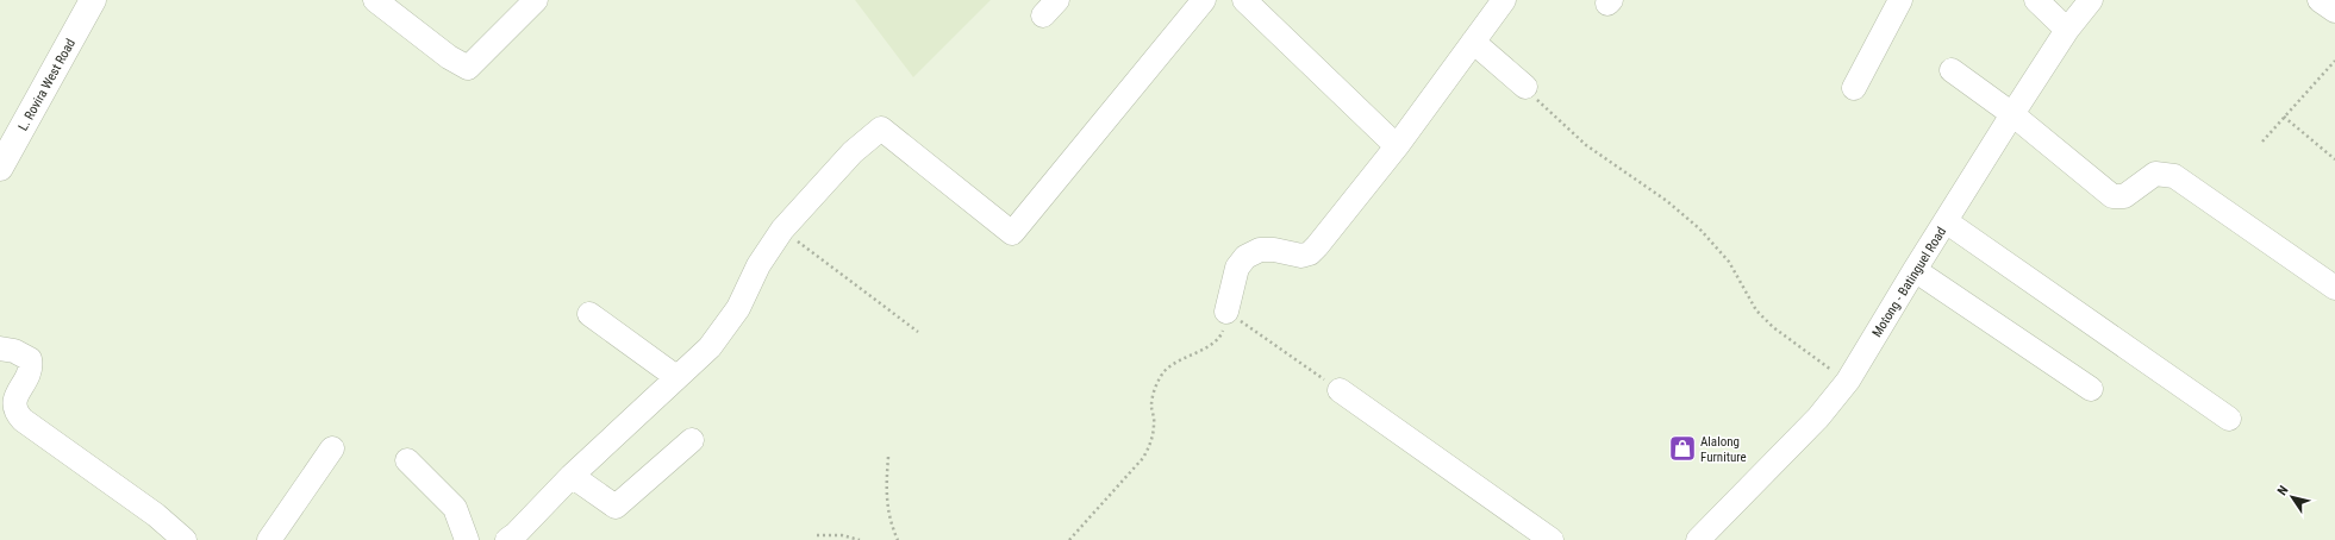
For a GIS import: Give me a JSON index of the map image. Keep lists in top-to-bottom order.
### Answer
{
  "streets": {
    "main road": ["L. Rovira West Road"],
    "street": ["Motong - Batinguel Road"]
  },
  "places": {
    "shop": ["Alalong Furniture"]
  },
  "north": "top left"
}
